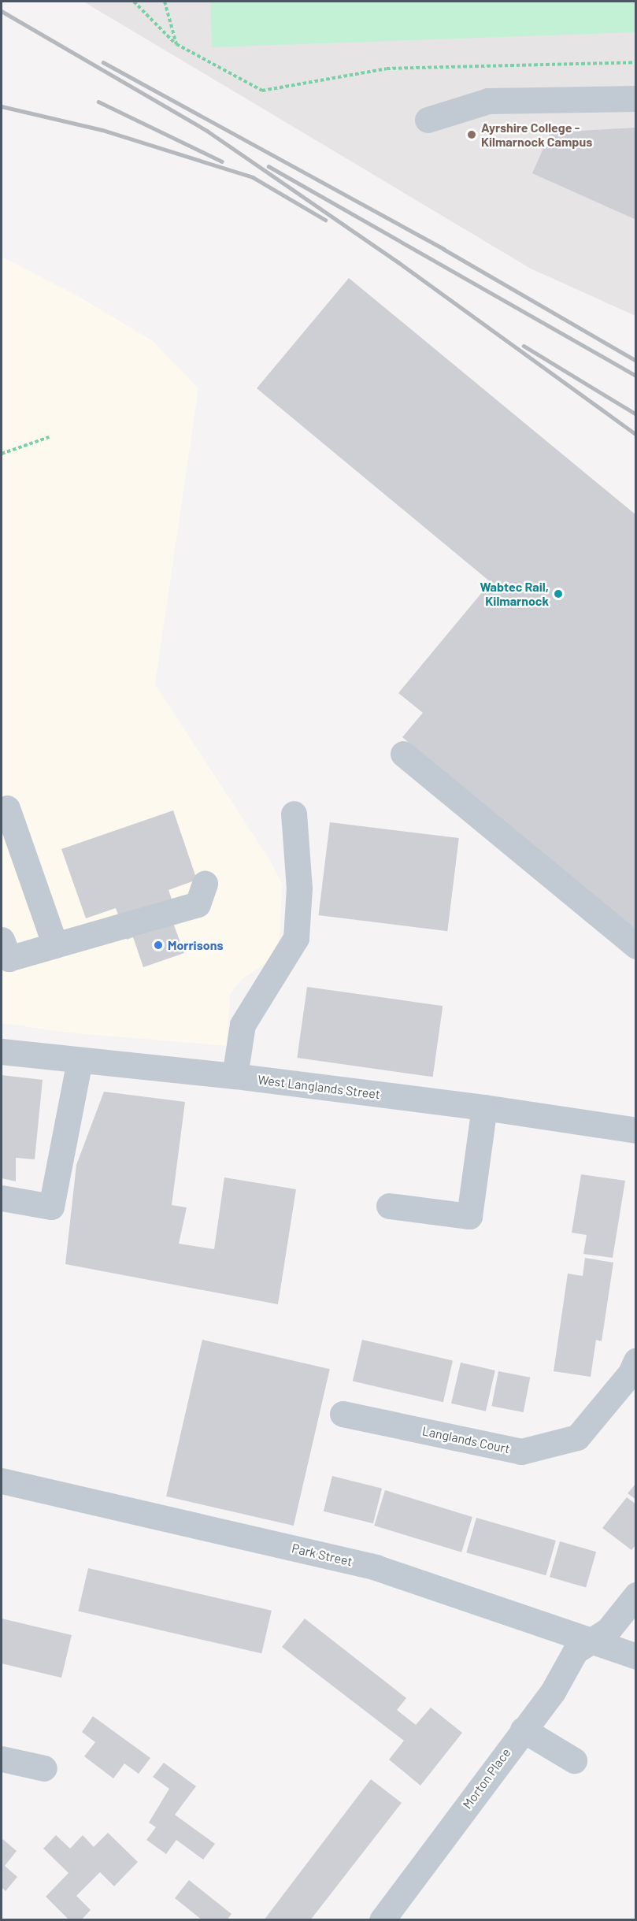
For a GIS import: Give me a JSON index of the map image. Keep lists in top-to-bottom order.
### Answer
{
  "streets": {
    "street": [
      "West Langlands Street",
      "Langlands Court",
      "Park Street",
      "Morton Place"
    ]
  },
  "crossings": [
    ["Park Street", "Morton Place"]
  ],
  "places": ["Ayrshire College - Kilmarnock Campus", "Wabtec Rail, Kilmarnock", "Morrisons"]
}
